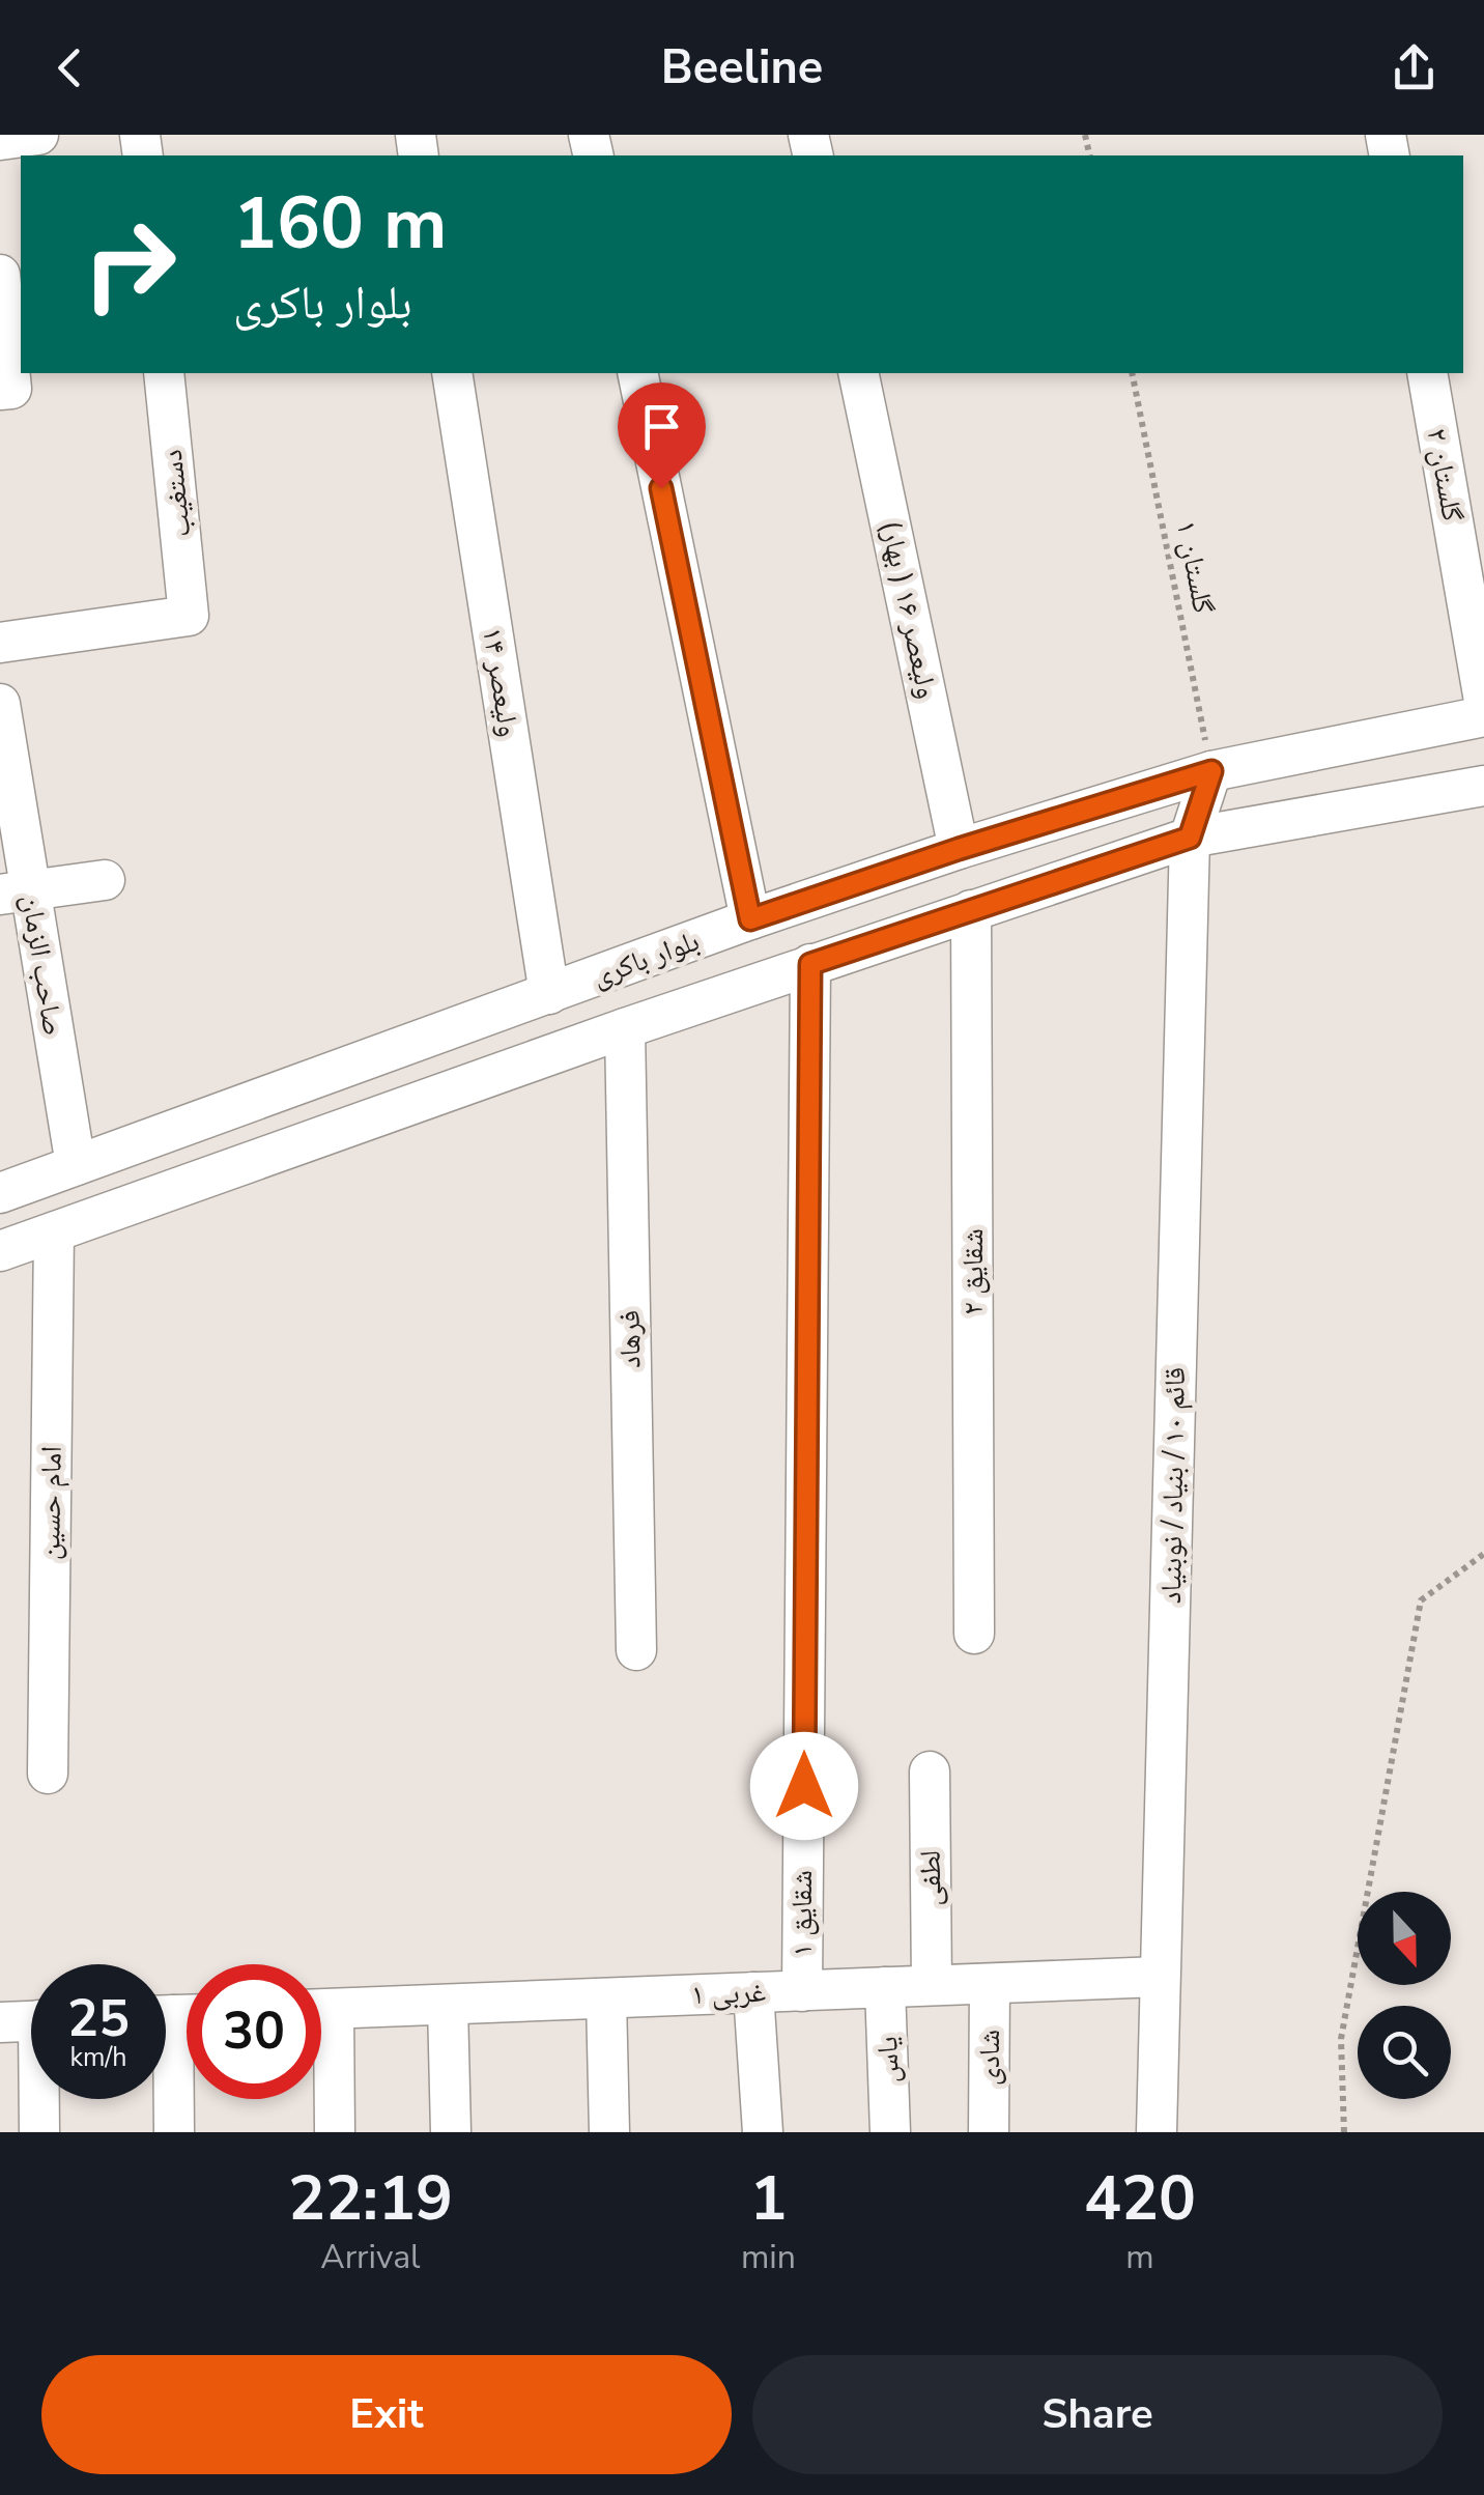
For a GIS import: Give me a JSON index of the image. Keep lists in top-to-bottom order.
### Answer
{
  "streets": {
    "street": [
      "گلستان ۲",
      "دستغیب",
      "ولیعصر ۱۶ ( بهار)",
      "ولیعصر ۱۴",
      "بلوار باکری",
      "صاحب الزمان",
      "شقایق ۲",
      "فرهاد",
      "قائم ۱۰ / بنیاد / نوبنیاد",
      "امام حسین",
      "لطفی",
      "شقایق ۱",
      "۱ غربی",
      "شادی",
      "یاس"
    ],
    "path": ["گلستان ۱"]
  },
  "crossings": [
    ["گلستان ۱", "بلوار باکری"],
    ["گلستان ۱", "قائم ۱۰ / بنیاد / نوبنیاد"],
    ["ولیعصر ۱۶ ( بهار)", "بلوار باکری"],
    ["ولیعصر ۱۴", "بلوار باکری"],
    ["بلوار باکری", "صاحب الزمان"],
    ["بلوار باکری", "شقایق ۲"],
    ["بلوار باکری", "فرهاد"],
    ["بلوار باکری", "قائم ۱۰ / بنیاد / نوبنیاد"],
    ["بلوار باکری", "امام حسین"],
    ["بلوار باکری", "شقایق ۱"],
    ["قائم ۱۰ / بنیاد / نوبنیاد", "۱ غربی"],
    ["لطفی", "۱ غربی"],
    ["شقایق ۱", "۱ غربی"],
    ["۱ غربی", "شادی"],
    ["۱ غربی", "یاس"]
  ],
  "north": "bottom",
  "page": {
    "header": "Beeline",
    "turn": ["160 m", "بلوار باکری"],
    "speed": "25 km/h",
    "limit": "30",
    "eta": [
      "22:19",
      "Arrival",
      "1",
      "min",
      "420",
      "m"
    ],
    "buttons": ["Exit", "Share"]
  }
}
